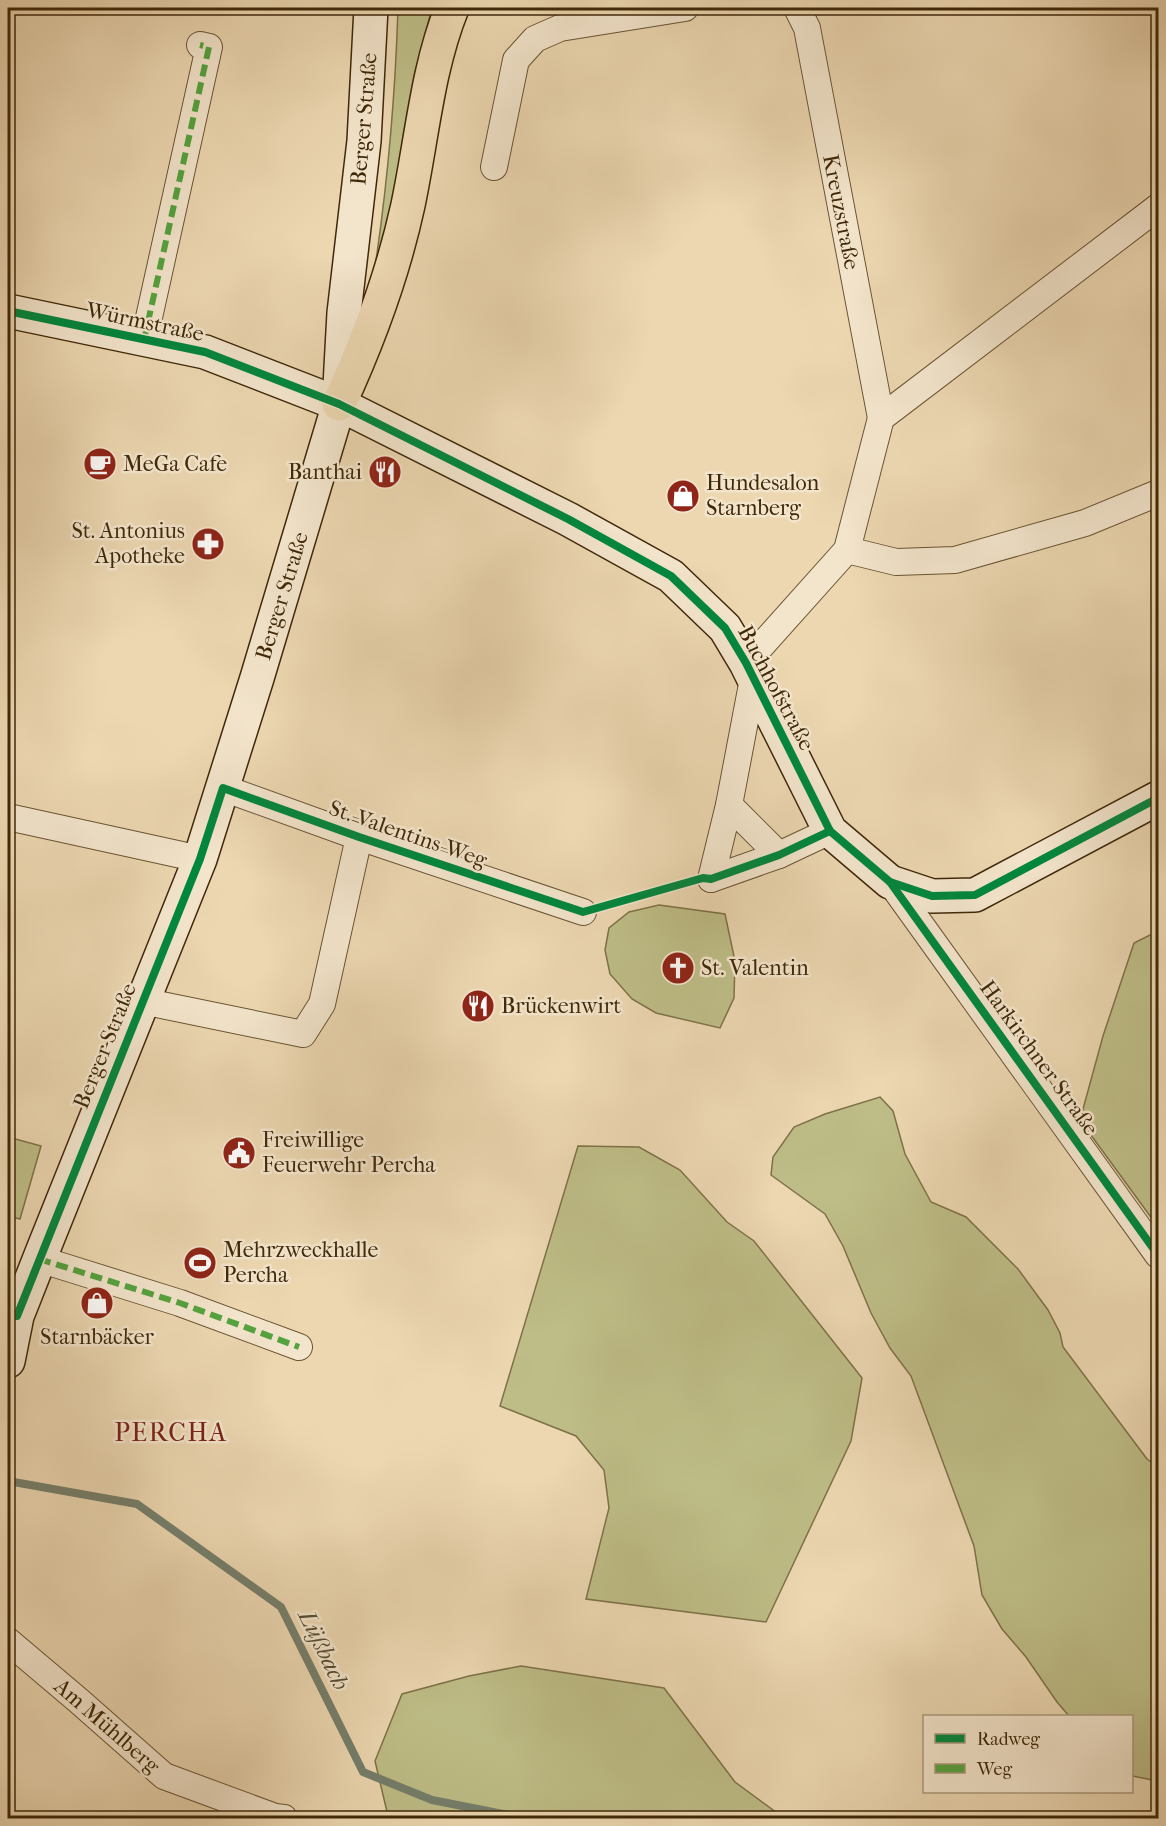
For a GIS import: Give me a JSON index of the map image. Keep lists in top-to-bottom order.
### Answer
{
  "streets": {
    "main road": ["Berger Straße", "Würmstraße", "Buchhofstraße"],
    "street": [
      "Kreuzstraße",
      "St.-Valentins-Weg",
      "Harkirchner Straße",
      "Am Mühlberg"
    ]
  },
  "crossings": [
    ["Berger Straße", "Würmstraße"],
    ["Berger Straße", "Buchhofstraße"],
    ["Berger Straße", "St.-Valentins-Weg"],
    ["Kreuzstraße", "Buchhofstraße"],
    ["Würmstraße", "Buchhofstraße"],
    ["Buchhofstraße", "Harkirchner Straße"]
  ],
  "districts": ["PERCHA"],
  "water": ["Lüßbach"],
  "places": {
    "cafe": ["MeGa Cafe"],
    "restaurant": ["Banthai", "Brückenwirt"],
    "shop": ["Hundesalon Starnberg", "Starnbäcker"],
    "pharmacy": ["St. Antonius Apotheke"],
    "church": ["St. Valentin"],
    "public building": ["Freiwillige Feuerwehr Percha"],
    "sports": ["Mehrzweckhalle Percha"]
  },
  "legend": ["Radweg", "Weg"]
}
